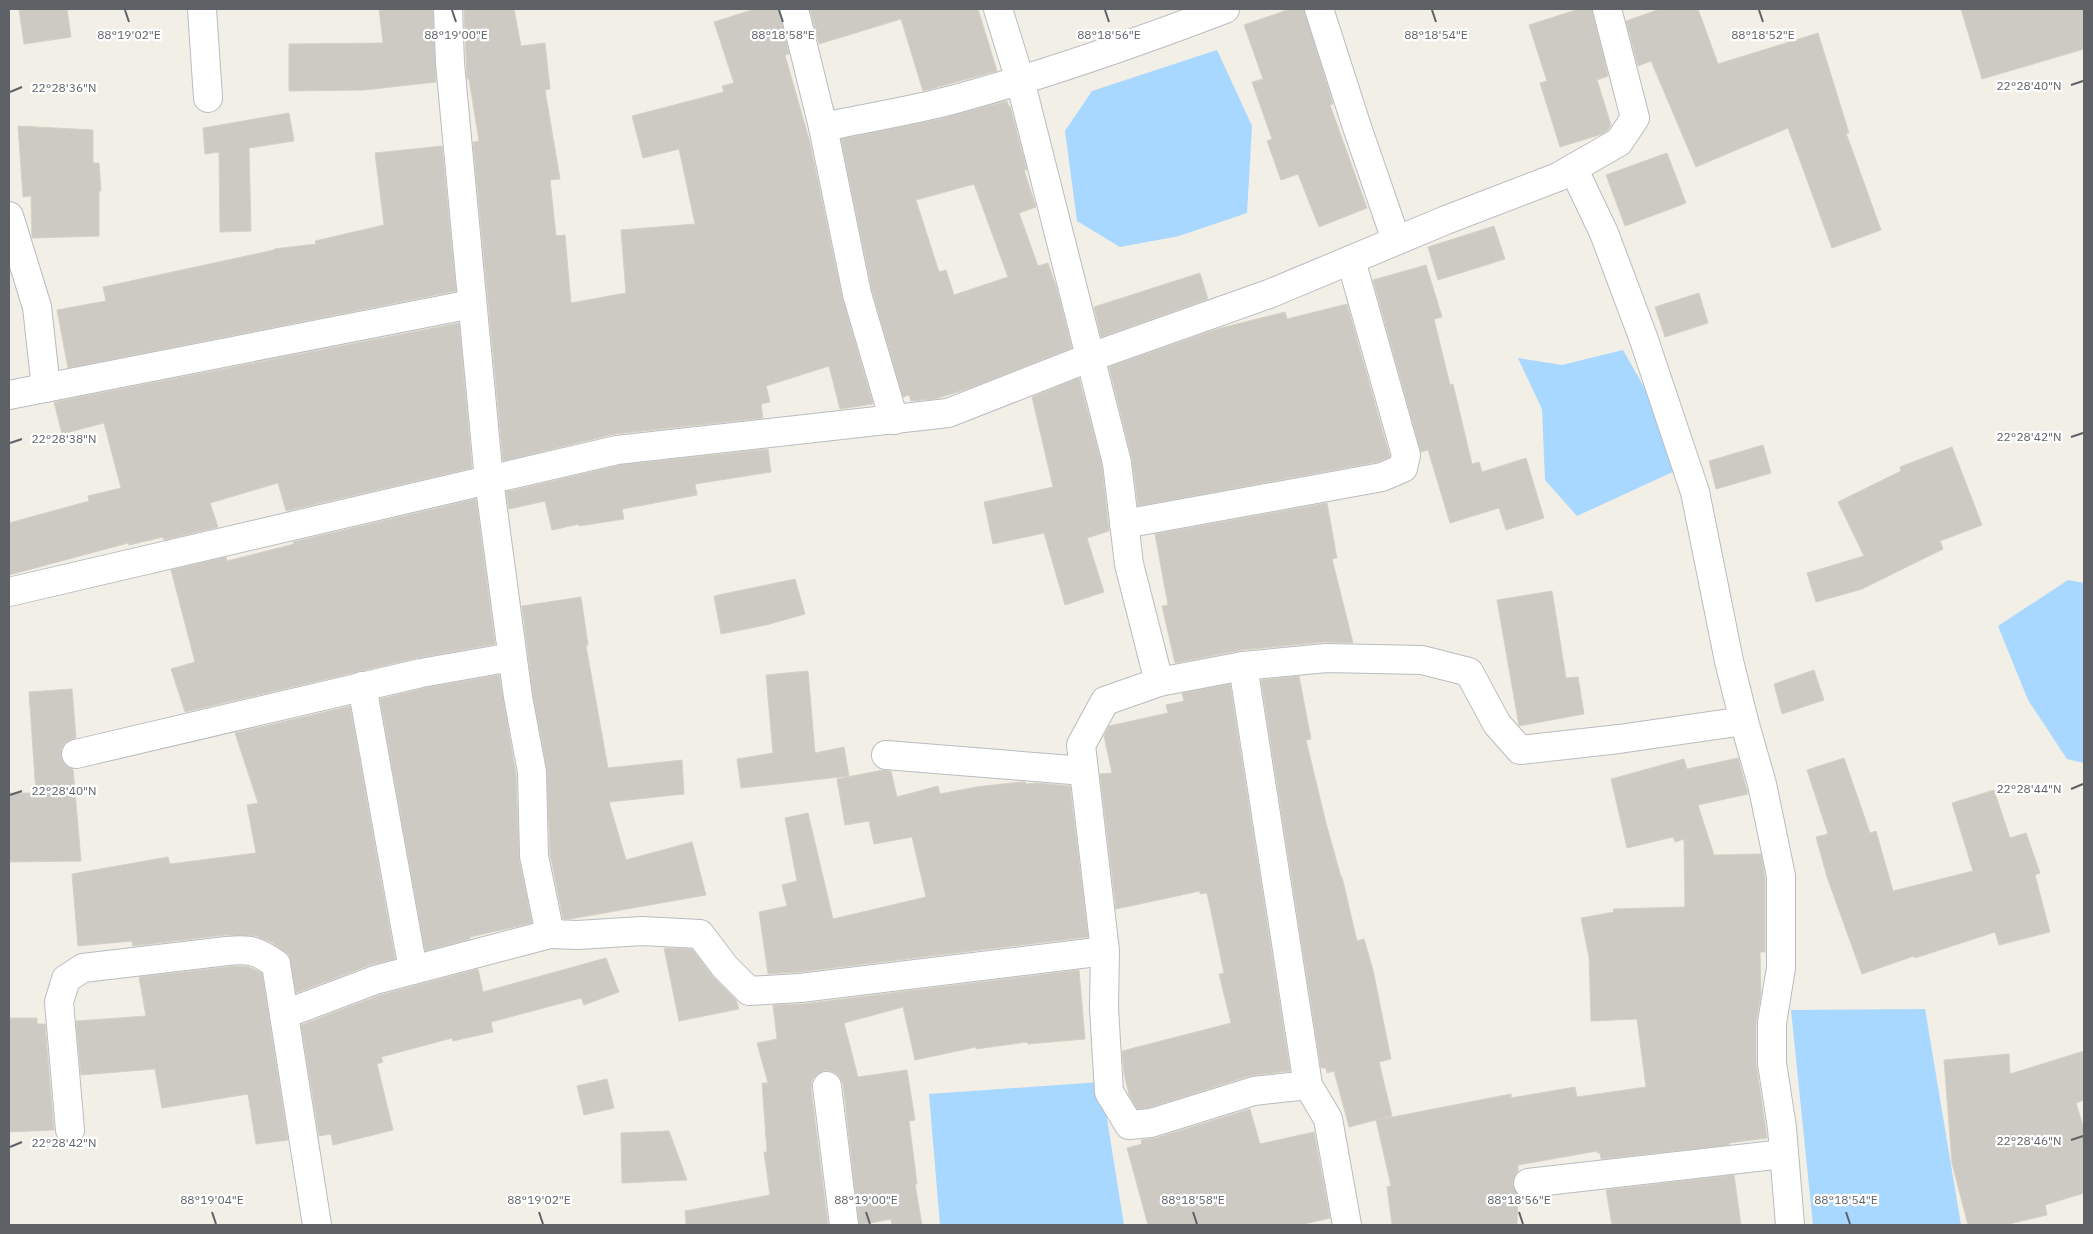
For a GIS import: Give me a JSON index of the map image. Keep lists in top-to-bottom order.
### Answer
{
  "coordinates": [
    "88°19'02\"E",
    "88°19'00\"E",
    "88°18'58\"E",
    "88°18'56\"E",
    "88°18'54\"E",
    "88°18'52\"E",
    "22°28'40\"N",
    "22°28'36\"N",
    "22°28'42\"N",
    "22°28'38\"N",
    "22°28'44\"N",
    "22°28'46\"N",
    "88°19'04\"E"
  ]
}
